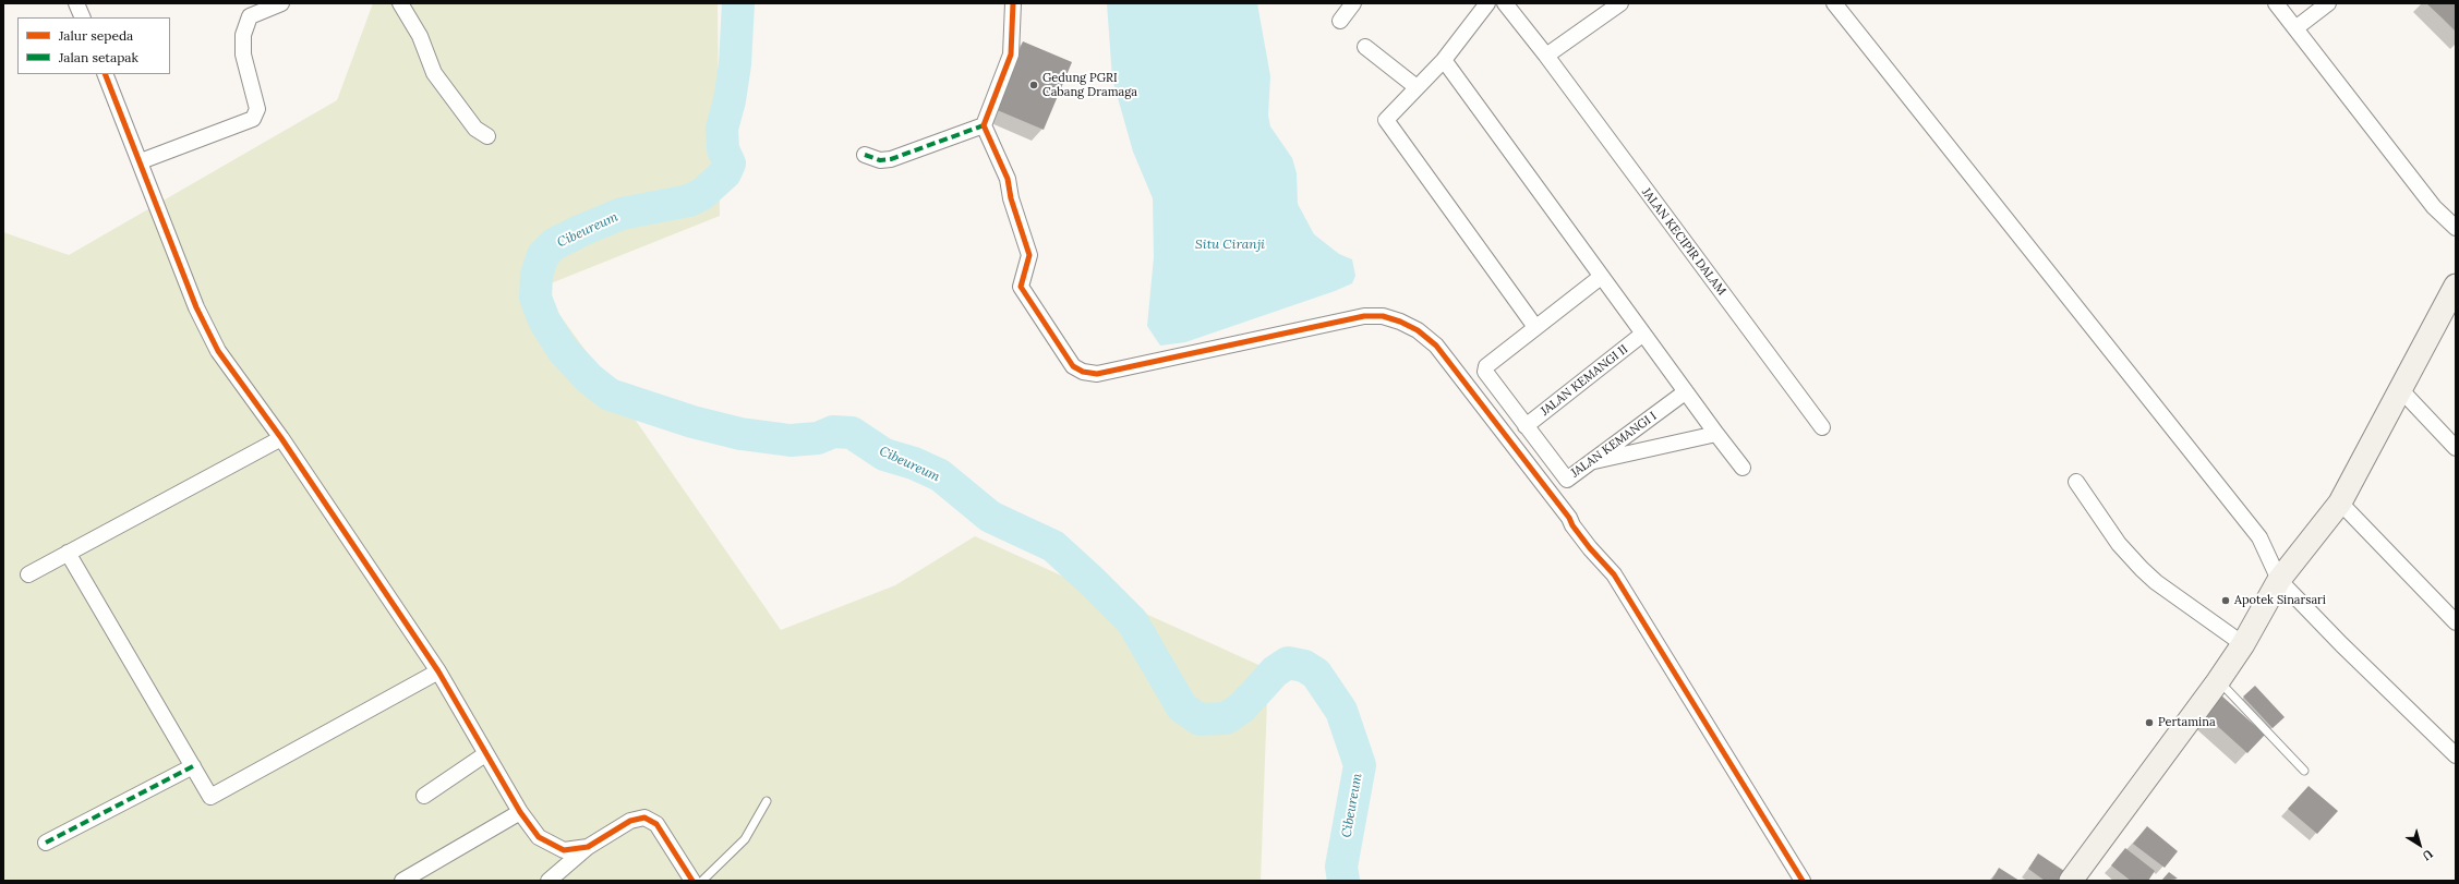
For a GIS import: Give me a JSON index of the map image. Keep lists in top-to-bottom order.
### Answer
{
  "streets": {
    "street": ["JALAN KECIPIR DALAM", "JALAN KEMANGI II", "JALAN KEMANGI I"]
  },
  "crossings": [
    ["JALAN KEMANGI II", "JALAN KEMANGI I"]
  ],
  "water": ["Cibeureum", "Situ Ciranji"],
  "places": ["Gedung PGRI Cabang Dramaga", "Apotek Sinarsari", "Pertamina"],
  "legend": ["Jalur sepeda", "Jalan setapak"],
  "north": "bottom right"
}
